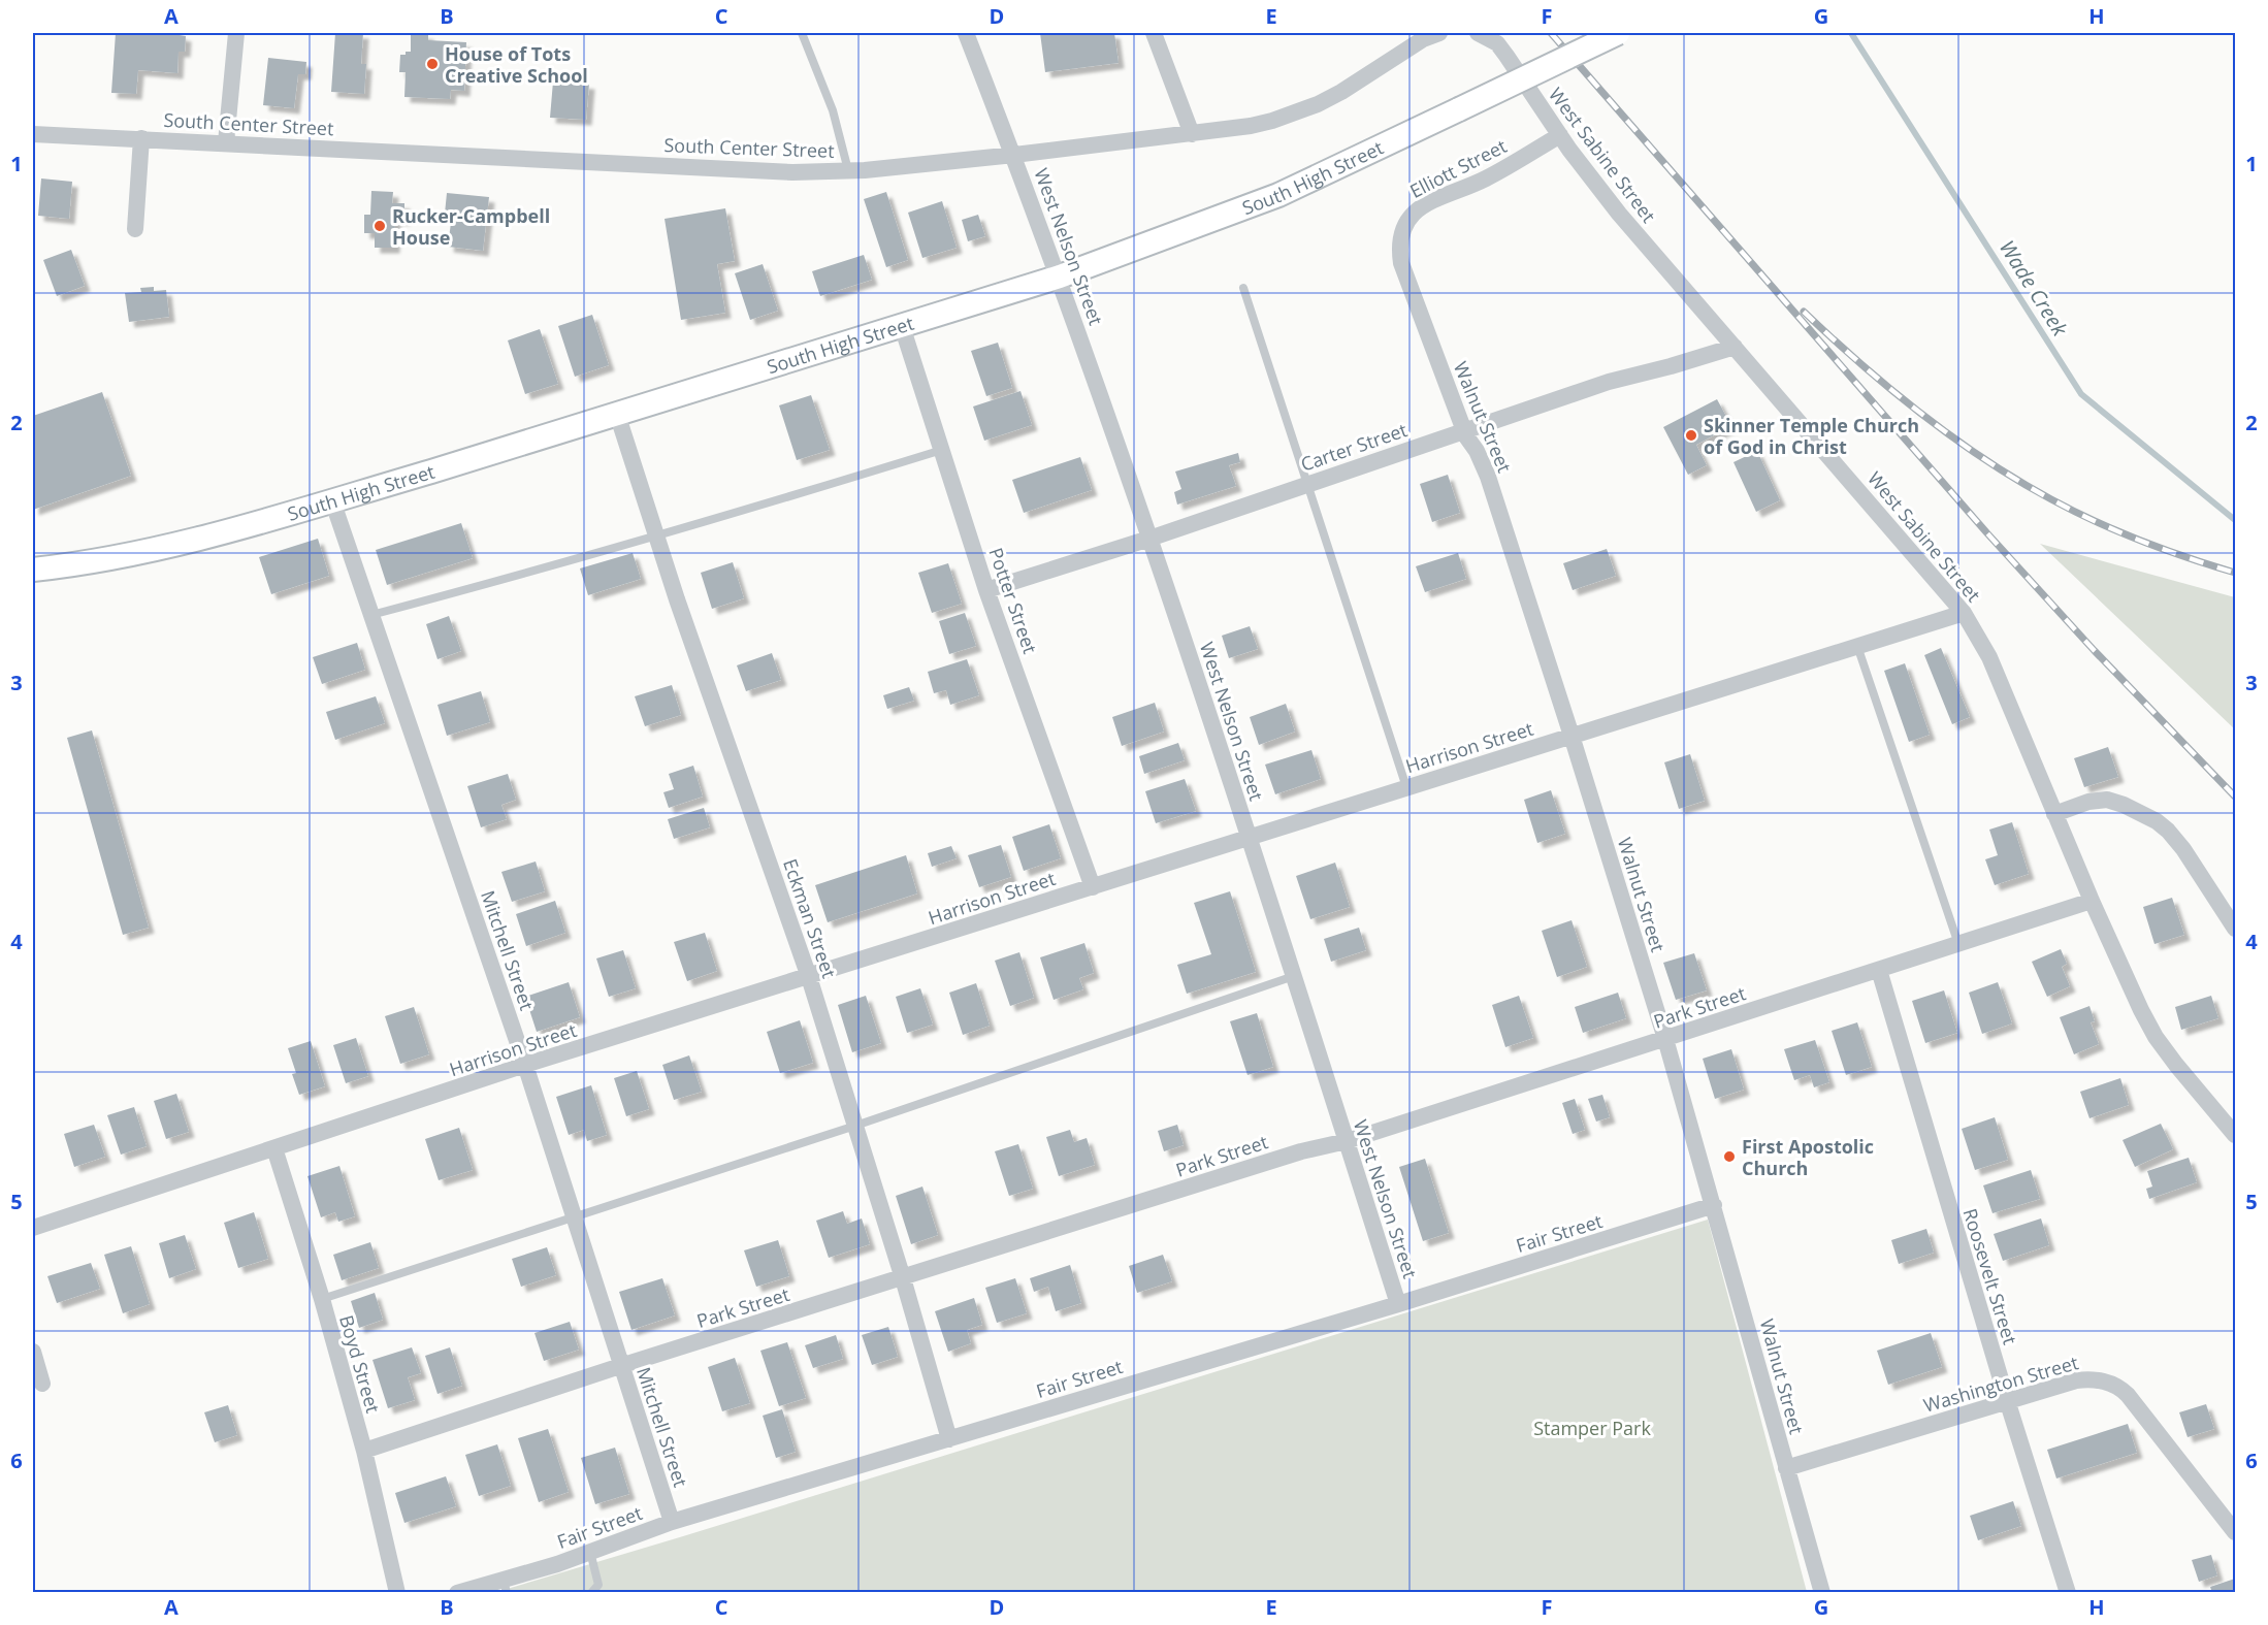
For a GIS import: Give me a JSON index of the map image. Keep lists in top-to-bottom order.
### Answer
{
  "streets": {
    "main road": ["South High Street"],
    "street": [
      "South Center Street",
      "West Sabine Street",
      "Elliott Street",
      "West Nelson Street",
      "Walnut Street",
      "Carter Street",
      "Potter Street",
      "Harrison Street",
      "Eckman Street",
      "Mitchell Street",
      "Park Street",
      "Fair Street",
      "Roosevelt Street",
      "Boyd Street",
      "Washington Street"
    ]
  },
  "crossings": [
    ["South Center Street", "West Nelson Street"],
    ["West Sabine Street", "Elliott Street"],
    ["West Sabine Street", "Carter Street"],
    ["West Sabine Street", "Harrison Street"],
    ["West Sabine Street", "Park Street"],
    ["Elliott Street", "Walnut Street"],
    ["South High Street", "West Nelson Street"],
    ["South High Street", "Potter Street"],
    ["South High Street", "Eckman Street"],
    ["South High Street", "Mitchell Street"],
    ["West Nelson Street", "Carter Street"],
    ["West Nelson Street", "Harrison Street"],
    ["West Nelson Street", "Park Street"],
    ["West Nelson Street", "Fair Street"],
    ["Walnut Street", "Carter Street"],
    ["Walnut Street", "Harrison Street"],
    ["Walnut Street", "Park Street"],
    ["Walnut Street", "Fair Street"],
    ["Walnut Street", "Washington Street"],
    ["Carter Street", "Potter Street"],
    ["Potter Street", "Harrison Street"],
    ["Harrison Street", "Eckman Street"],
    ["Harrison Street", "Mitchell Street"],
    ["Harrison Street", "Boyd Street"],
    ["Eckman Street", "Park Street"],
    ["Eckman Street", "Fair Street"],
    ["Mitchell Street", "Park Street"],
    ["Mitchell Street", "Fair Street"],
    ["Park Street", "Roosevelt Street"],
    ["Park Street", "Boyd Street"],
    ["Roosevelt Street", "Washington Street"]
  ],
  "water": ["Wade Creek"],
  "parks": ["Stamper Park"],
  "places": [
    "House of Tots Creative School",
    "Rucker-Campbell House",
    "Skinner Temple Church of God in Christ",
    "First Apostolic Church"
  ],
  "grid": {
    "columns": [
      "A",
      "B",
      "C",
      "D",
      "E",
      "F",
      "G",
      "H"
    ],
    "rows": [
      "1",
      "2",
      "3",
      "4",
      "5",
      "6"
    ]
  }
}
